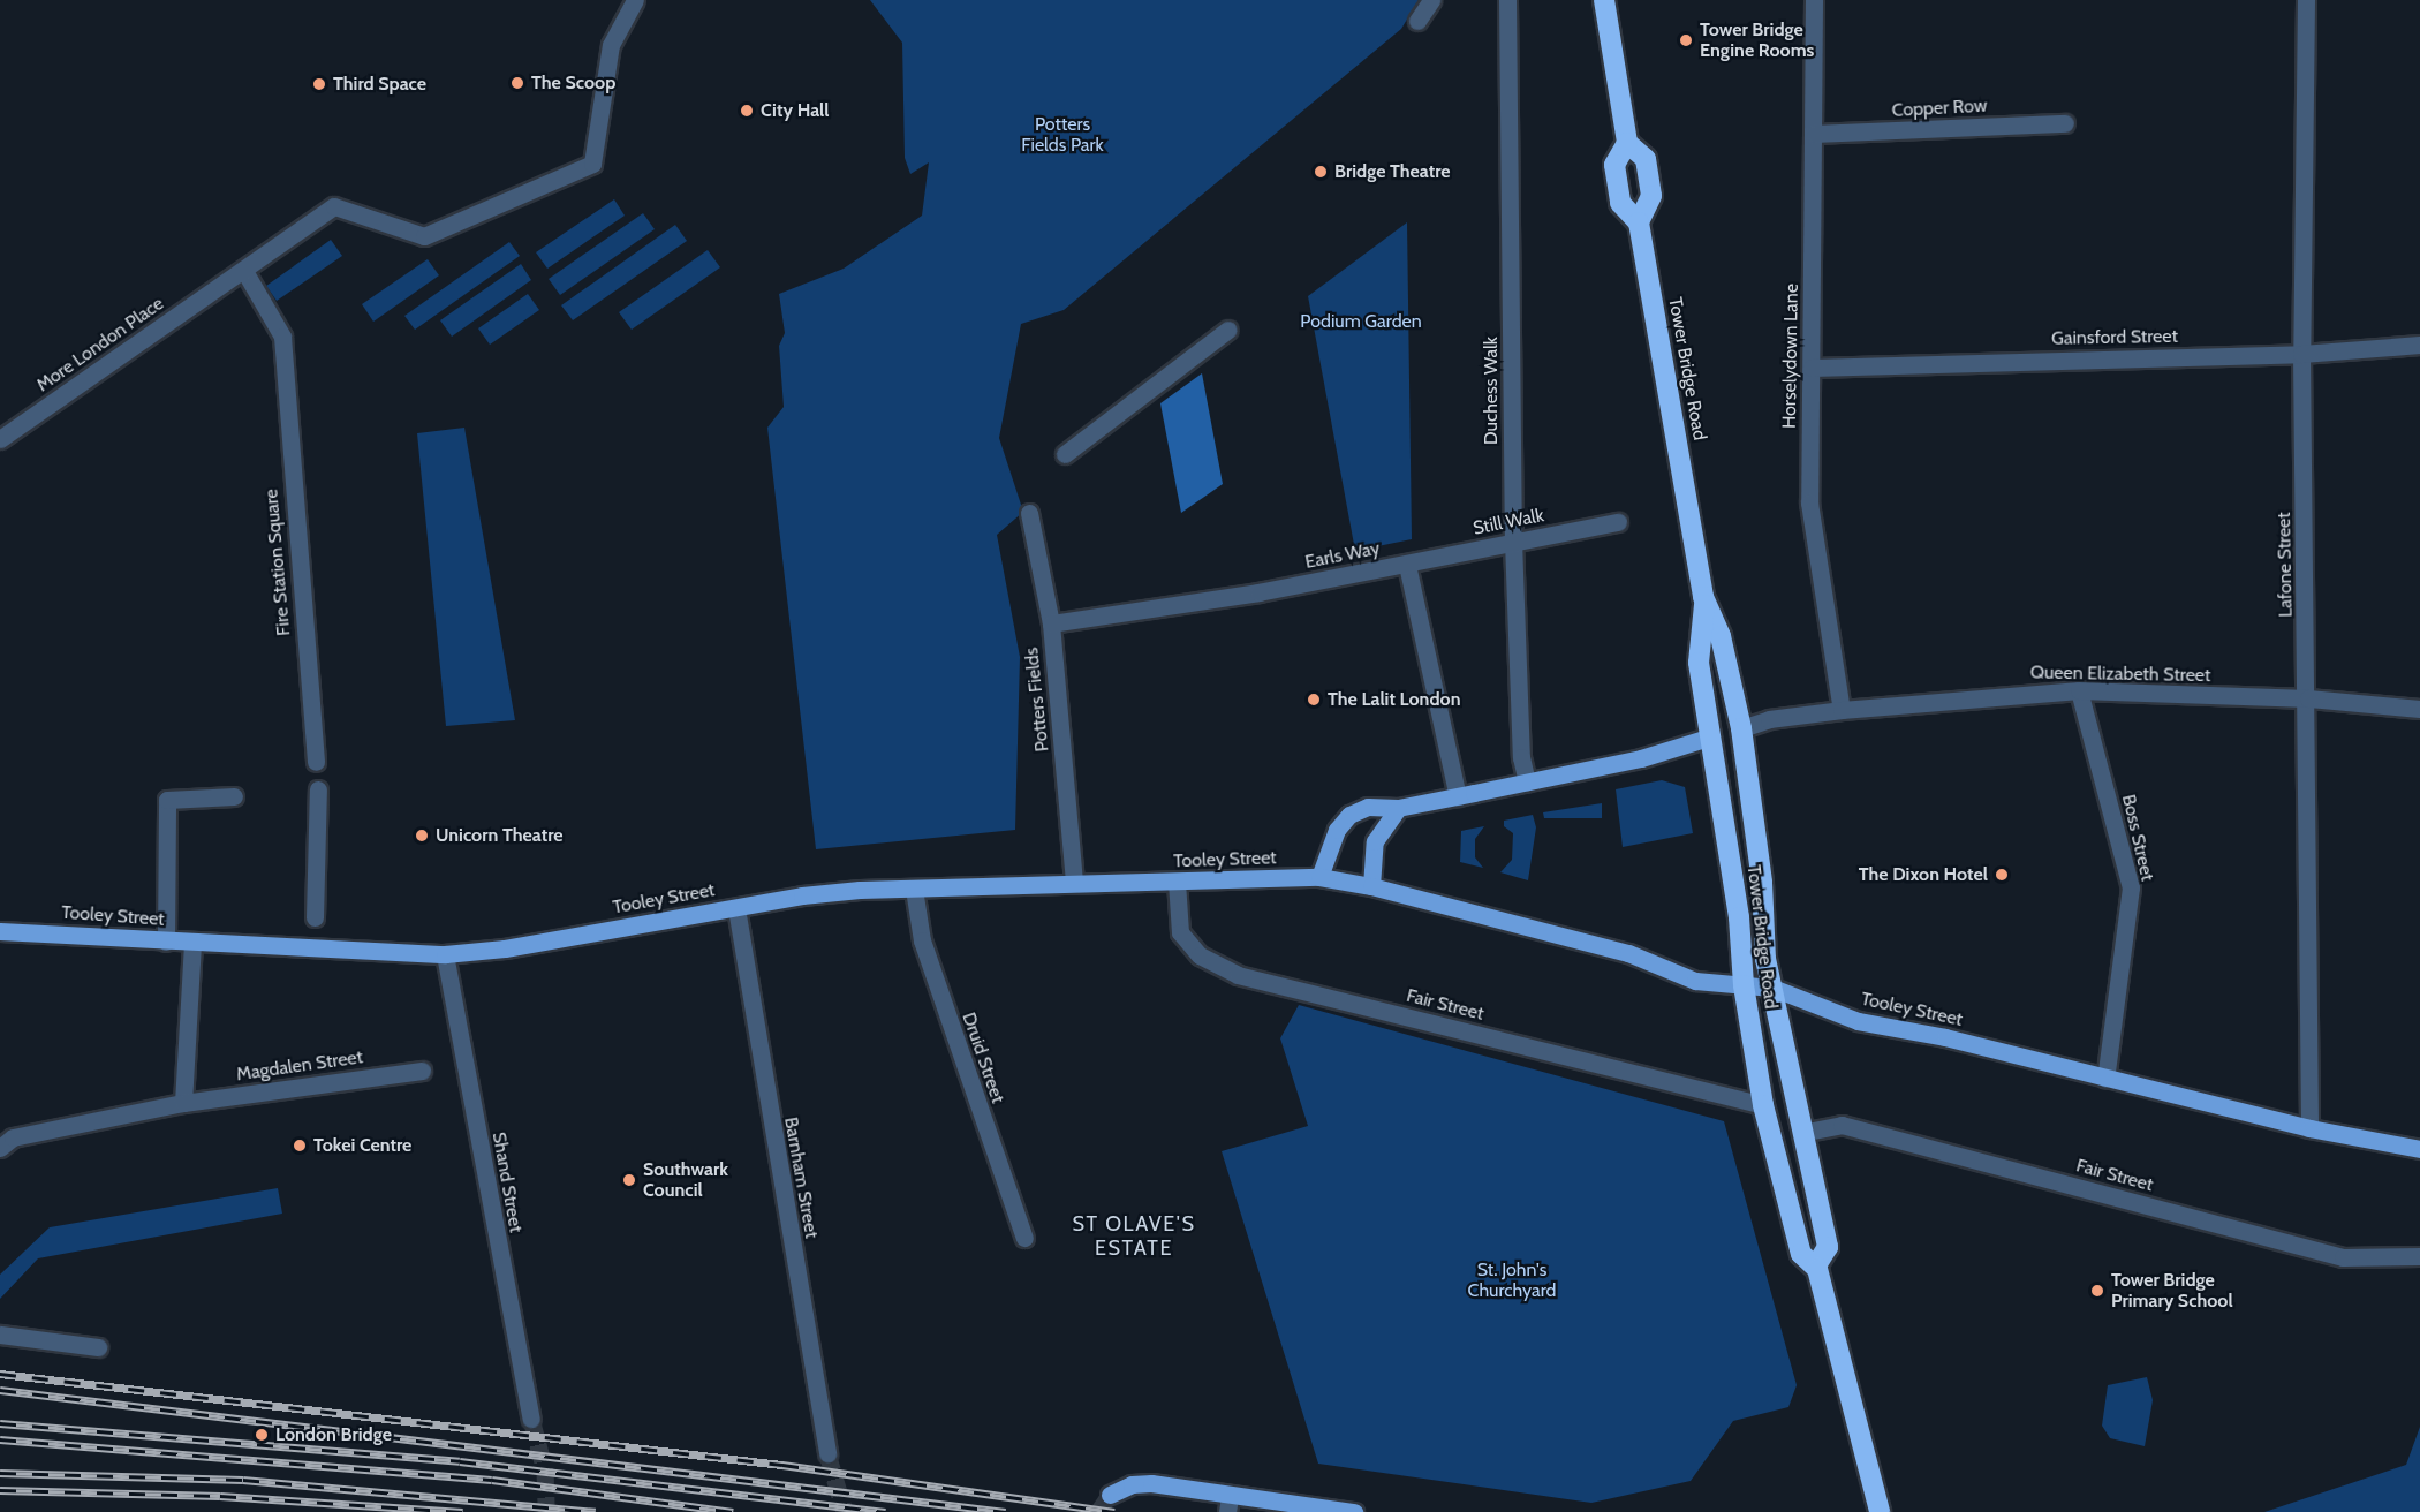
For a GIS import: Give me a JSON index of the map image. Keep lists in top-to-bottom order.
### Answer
{
  "streets": {
    "highway": ["Tower Bridge Road"],
    "main road": ["Tooley Street"],
    "street": [
      "Copper Row",
      "Gainsford Street",
      "More London Place",
      "Horselydown Lane",
      "Duchess Walk",
      "Still Walk",
      "Earls Way",
      "Fire Station Square",
      "Lafone Street",
      "Queen Elizabeth Street",
      "Potters Fields",
      "Boss Street",
      "Fair Street",
      "Druid Street",
      "Magdalen Street",
      "Barnham Street",
      "Shand Street"
    ]
  },
  "crossings": [
    ["Copper Row", "Horselydown Lane"],
    ["Gainsford Street", "Horselydown Lane"],
    ["Gainsford Street", "Lafone Street"],
    ["More London Place", "Fire Station Square"],
    ["Horselydown Lane", "Queen Elizabeth Street"],
    ["Tower Bridge Road", "Queen Elizabeth Street"],
    ["Tower Bridge Road", "Tooley Street"],
    ["Tower Bridge Road", "Fair Street"],
    ["Duchess Walk", "Still Walk"],
    ["Still Walk", "Earls Way"],
    ["Earls Way", "Potters Fields"],
    ["Lafone Street", "Queen Elizabeth Street"],
    ["Lafone Street", "Tooley Street"],
    ["Queen Elizabeth Street", "Boss Street"],
    ["Potters Fields", "Tooley Street"],
    ["Boss Street", "Tooley Street"],
    ["Tooley Street", "Fair Street"],
    ["Tooley Street", "Druid Street"],
    ["Tooley Street", "Barnham Street"],
    ["Tooley Street", "Shand Street"]
  ],
  "districts": ["ST OLAVE'S ESTATE"],
  "parks": ["Potters Fields Park", "Podium Garden", "St. John's Churchyard"],
  "places": [
    "Tower Bridge Engine Rooms",
    "The Scoop",
    "Third Space",
    "City Hall",
    "Bridge Theatre",
    "The Lalit London",
    "Unicorn Theatre",
    "The Dixon Hotel",
    "Tokei Centre",
    "Southwark Council",
    "Tower Bridge Primary School",
    "London Bridge"
  ]
}
